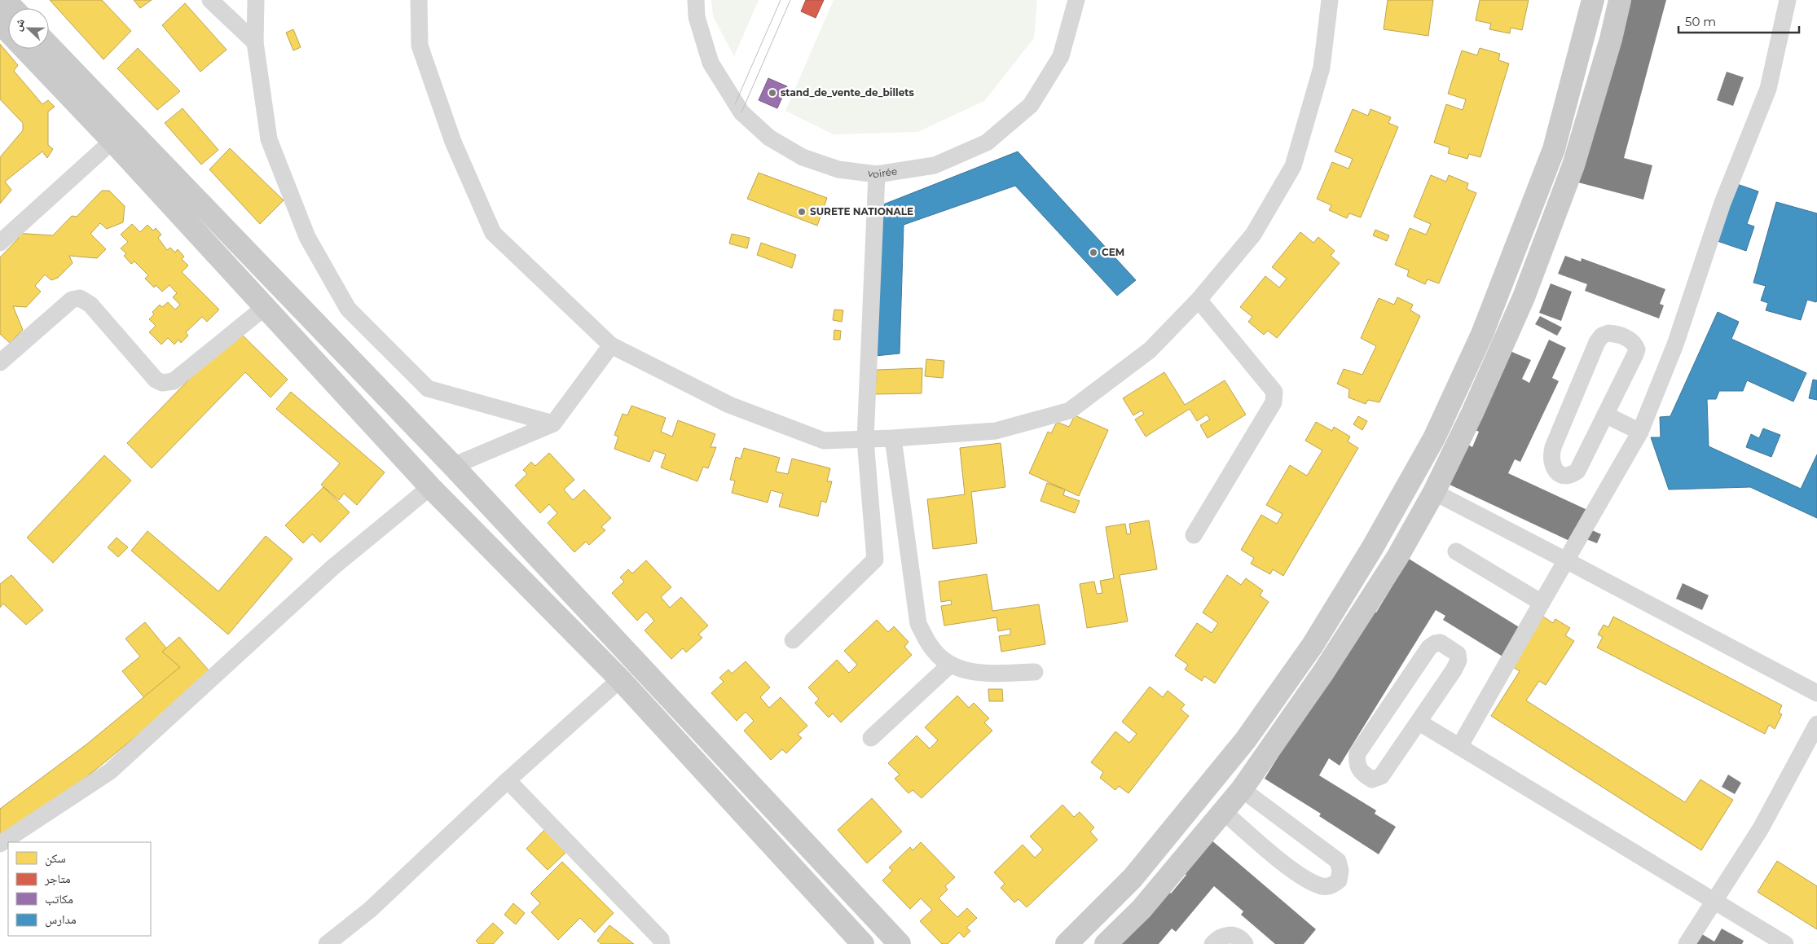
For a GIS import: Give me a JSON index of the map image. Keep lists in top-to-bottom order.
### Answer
{
  "streets": {
    "street": ["voirée"]
  },
  "places": ["stand_de_vente_de_billets", "SURETE NATIONALE", "CEM"],
  "legend": [
    "سكن",
    "متاجر",
    "مكاتب",
    "مدارس"
  ],
  "scale_bar": "50 m",
  "north": "left"
}
